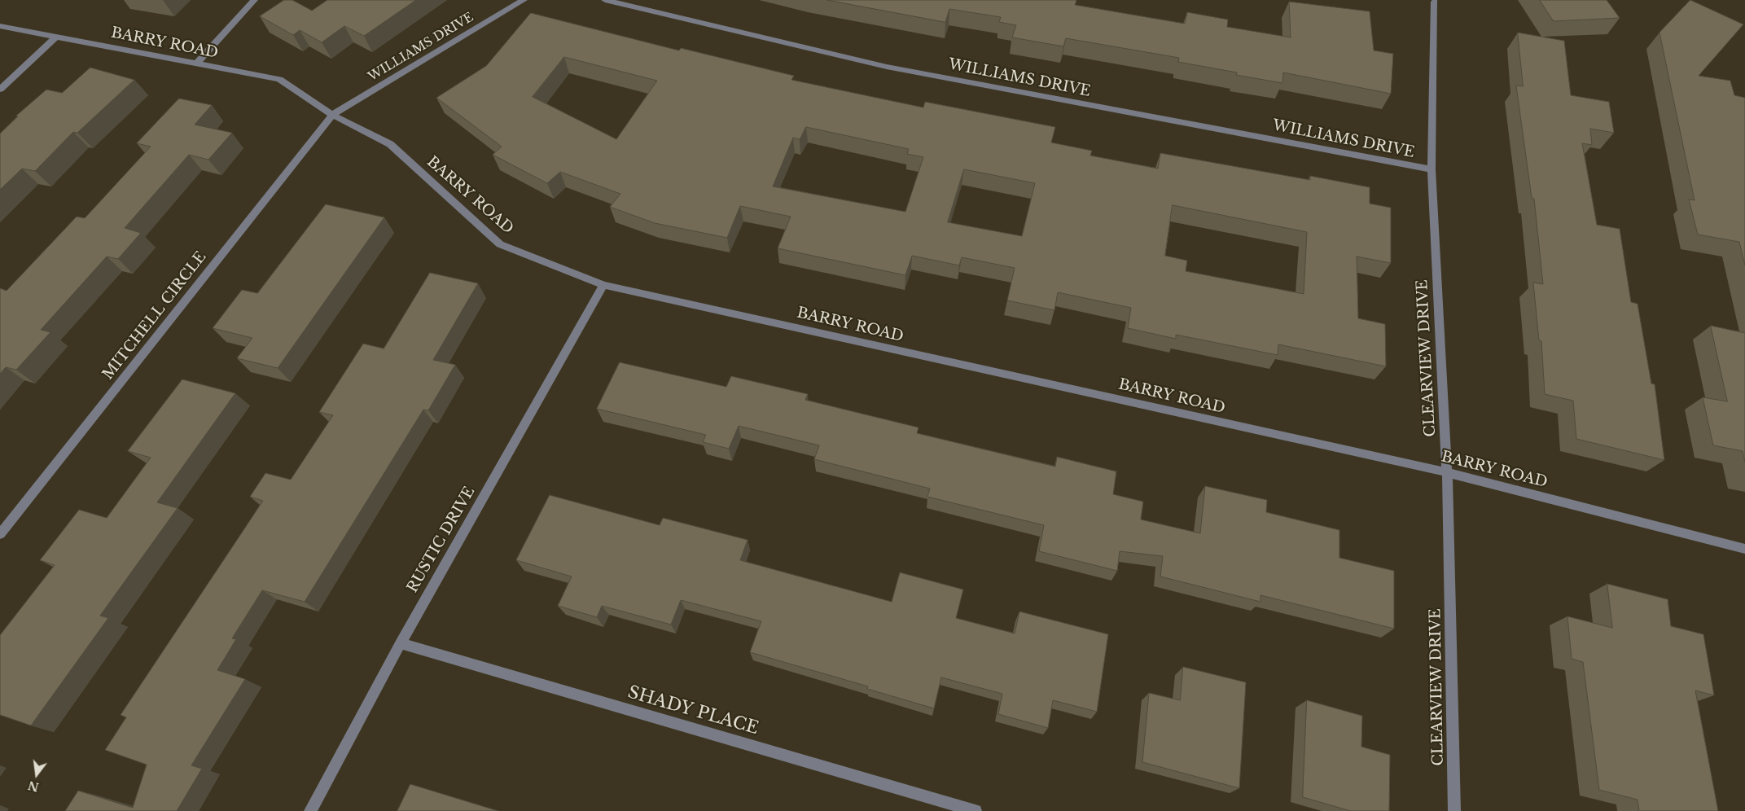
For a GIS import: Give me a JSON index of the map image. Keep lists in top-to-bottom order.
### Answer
{
  "streets": {
    "street": [
      "BARRY ROAD",
      "WILLIAMS DRIVE",
      "MITCHELL CIRCLE",
      "CLEARVIEW DRIVE",
      "RUSTIC DRIVE",
      "SHADY PLACE"
    ]
  },
  "crossings": [
    ["BARRY ROAD", "WILLIAMS DRIVE"],
    ["BARRY ROAD", "MITCHELL CIRCLE"],
    ["BARRY ROAD", "CLEARVIEW DRIVE"],
    ["BARRY ROAD", "RUSTIC DRIVE"],
    ["WILLIAMS DRIVE", "MITCHELL CIRCLE"],
    ["WILLIAMS DRIVE", "CLEARVIEW DRIVE"],
    ["RUSTIC DRIVE", "SHADY PLACE"]
  ],
  "north": "bottom"
}
